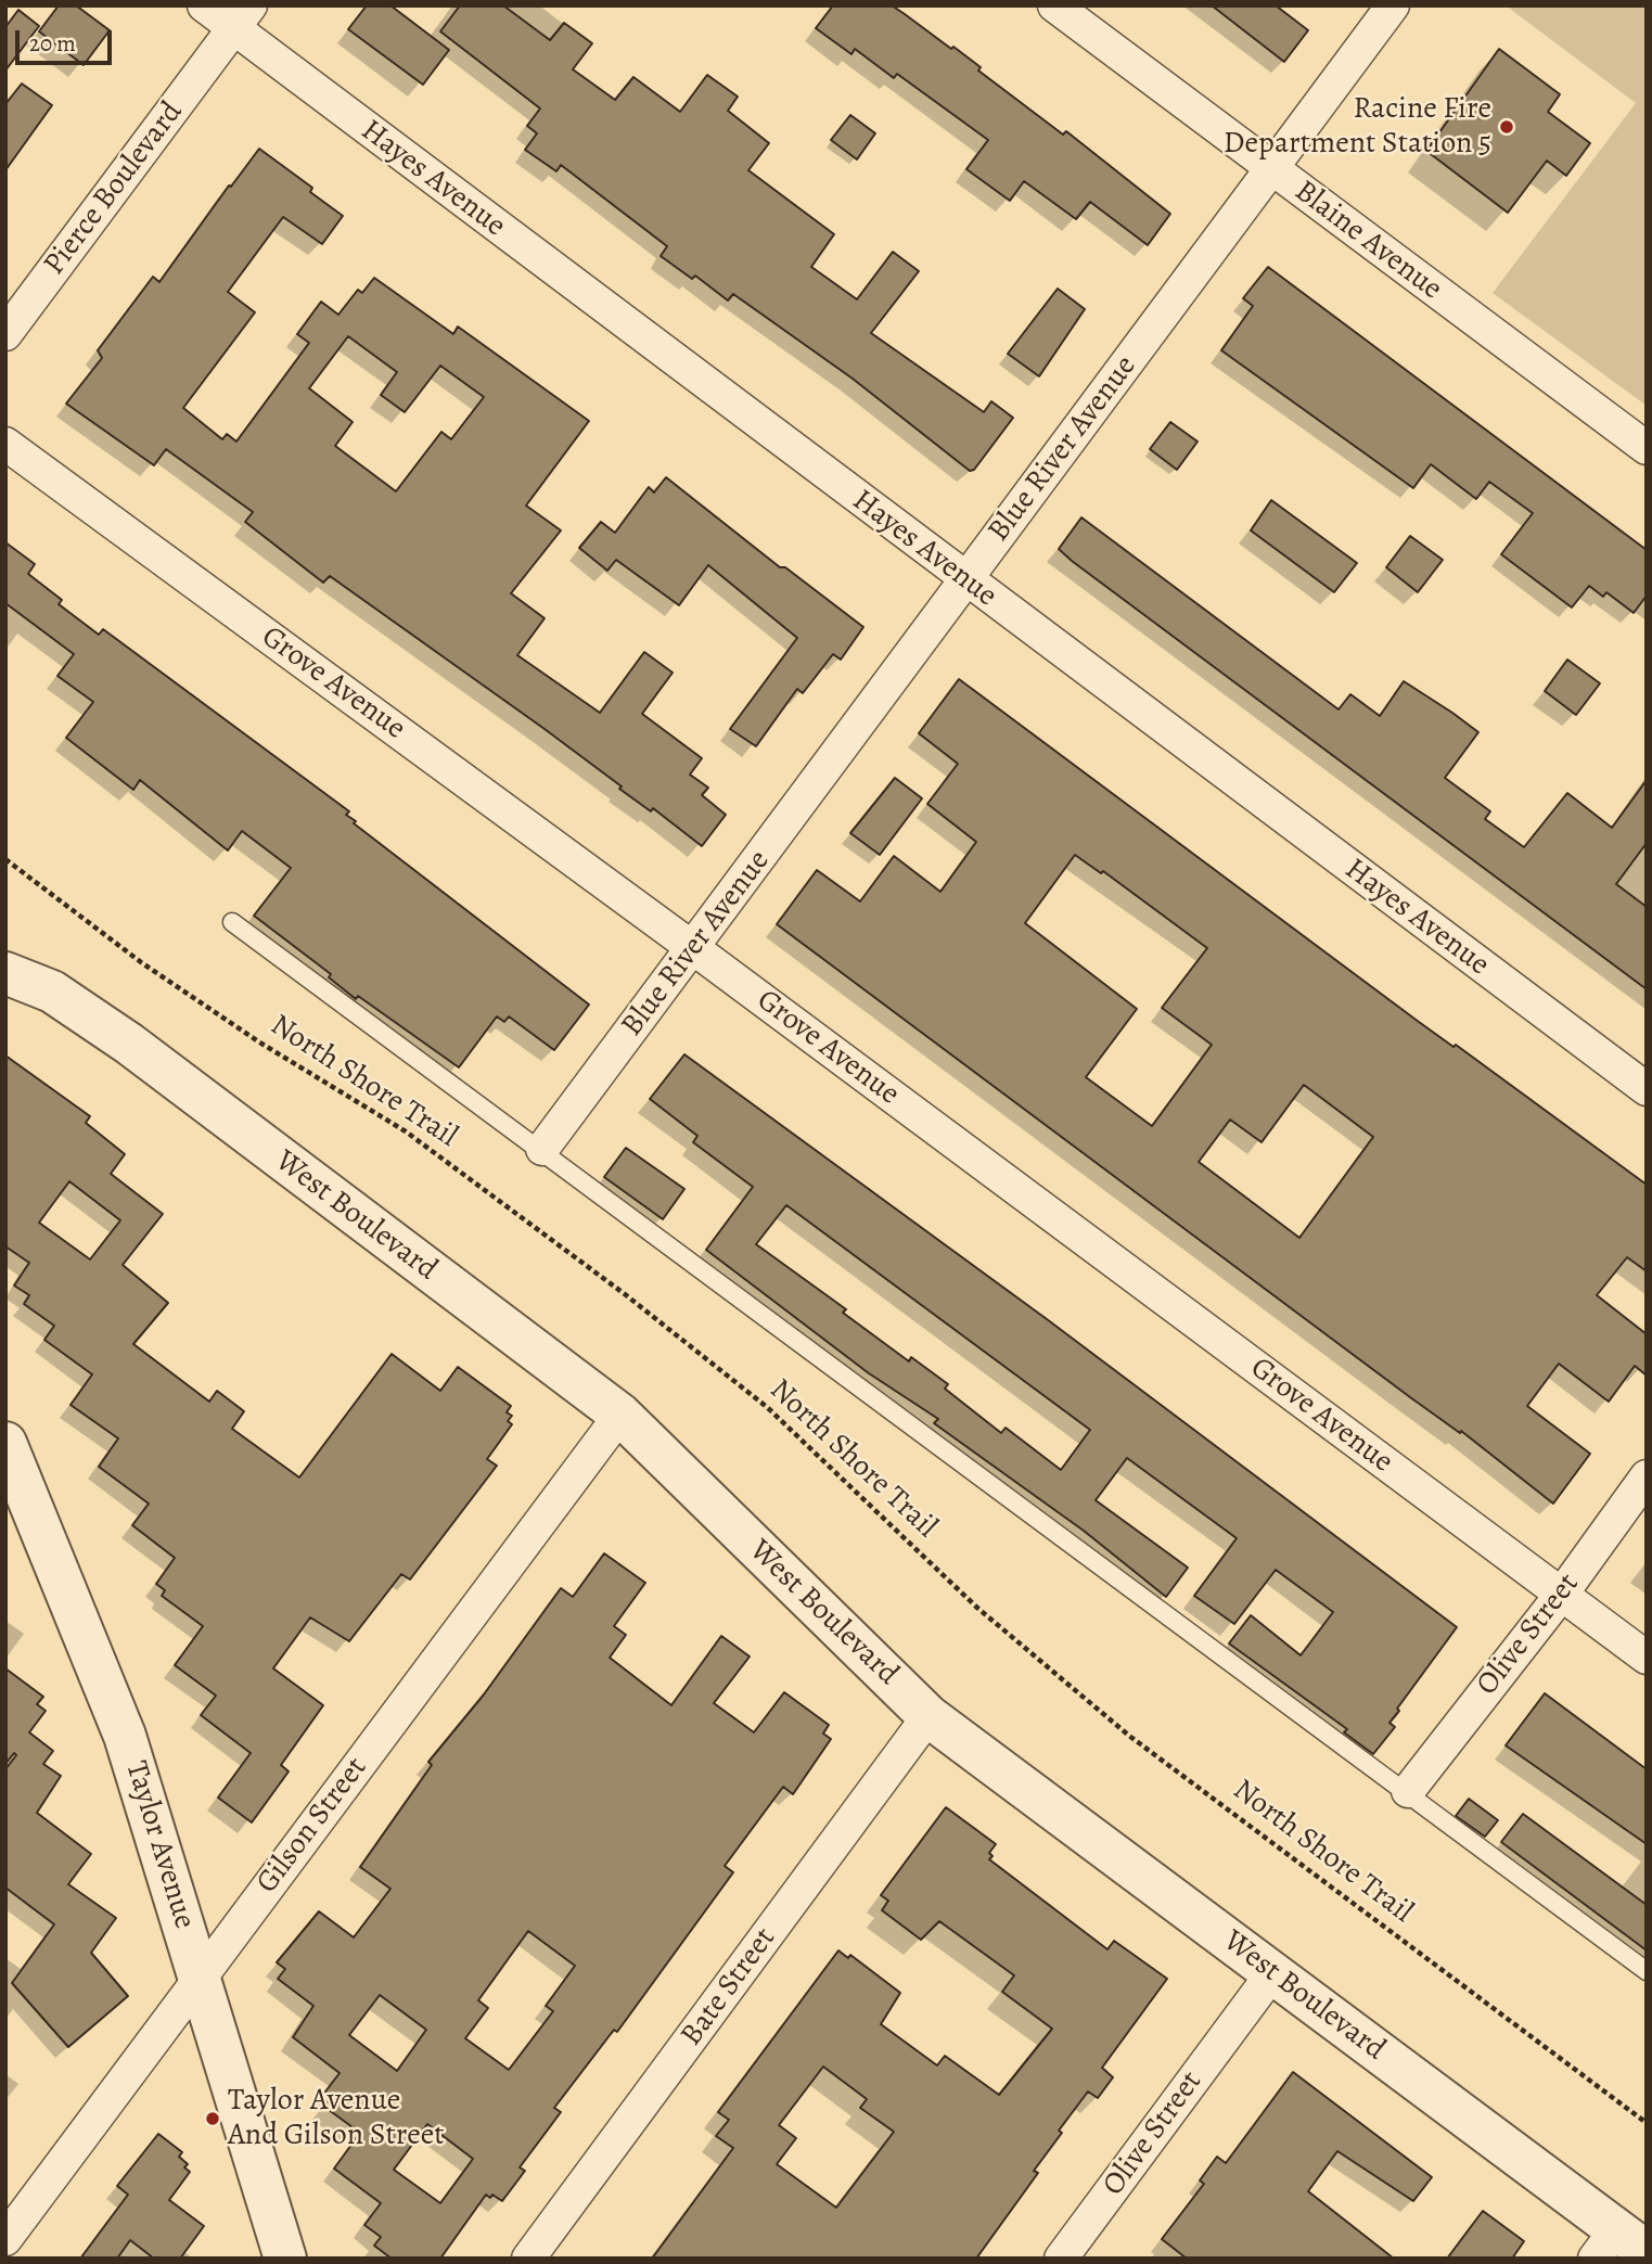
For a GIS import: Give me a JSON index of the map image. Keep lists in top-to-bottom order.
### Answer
{
  "streets": {
    "street": [
      "Hayes Avenue",
      "Pierce Boulevard",
      "Blaine Avenue",
      "Blue River Avenue",
      "Grove Avenue",
      "West Boulevard",
      "Olive Street",
      "Gilson Street",
      "Taylor Avenue",
      "Bate Street"
    ],
    "path": ["North Shore Trail"]
  },
  "crossings": [
    ["Hayes Avenue", "Pierce Boulevard"],
    ["Hayes Avenue", "Blue River Avenue"],
    ["Blaine Avenue", "Blue River Avenue"],
    ["Blue River Avenue", "Grove Avenue"],
    ["Grove Avenue", "Olive Street"],
    ["West Boulevard", "Olive Street"],
    ["West Boulevard", "Gilson Street"],
    ["West Boulevard", "Bate Street"],
    ["Gilson Street", "Taylor Avenue"]
  ],
  "places": ["Racine Fire Department Station 5", "Taylor Avenue And Gilson Street"],
  "scale_bar": "20 m"
}
